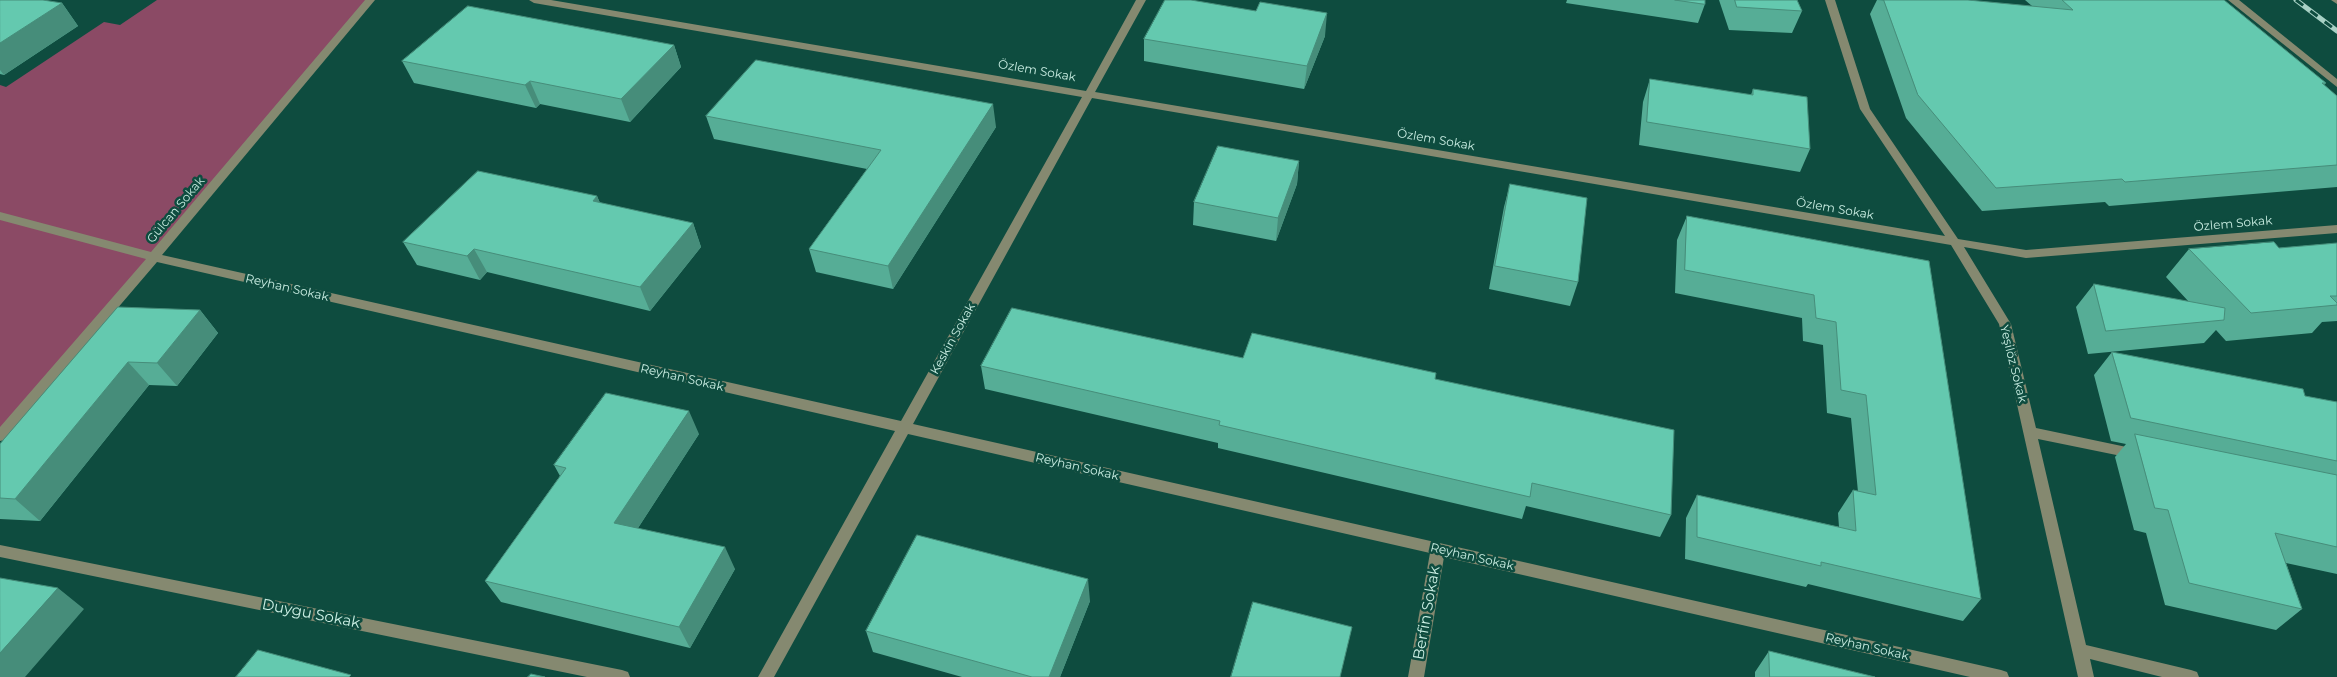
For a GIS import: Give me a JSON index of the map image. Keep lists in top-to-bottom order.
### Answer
{
  "streets": {
    "street": [
      "Özlem Sokak",
      "Gülcan Sokak",
      "Reyhan Sokak",
      "Keskin Sokak",
      "Yeşilöz Sokak",
      "Berfin Sokak",
      "Duygu Sokak"
    ]
  },
  "crossings": [
    ["Özlem Sokak", "Keskin Sokak"],
    ["Özlem Sokak", "Yeşilöz Sokak"],
    ["Gülcan Sokak", "Reyhan Sokak"],
    ["Reyhan Sokak", "Keskin Sokak"],
    ["Reyhan Sokak", "Berfin Sokak"]
  ]
}
